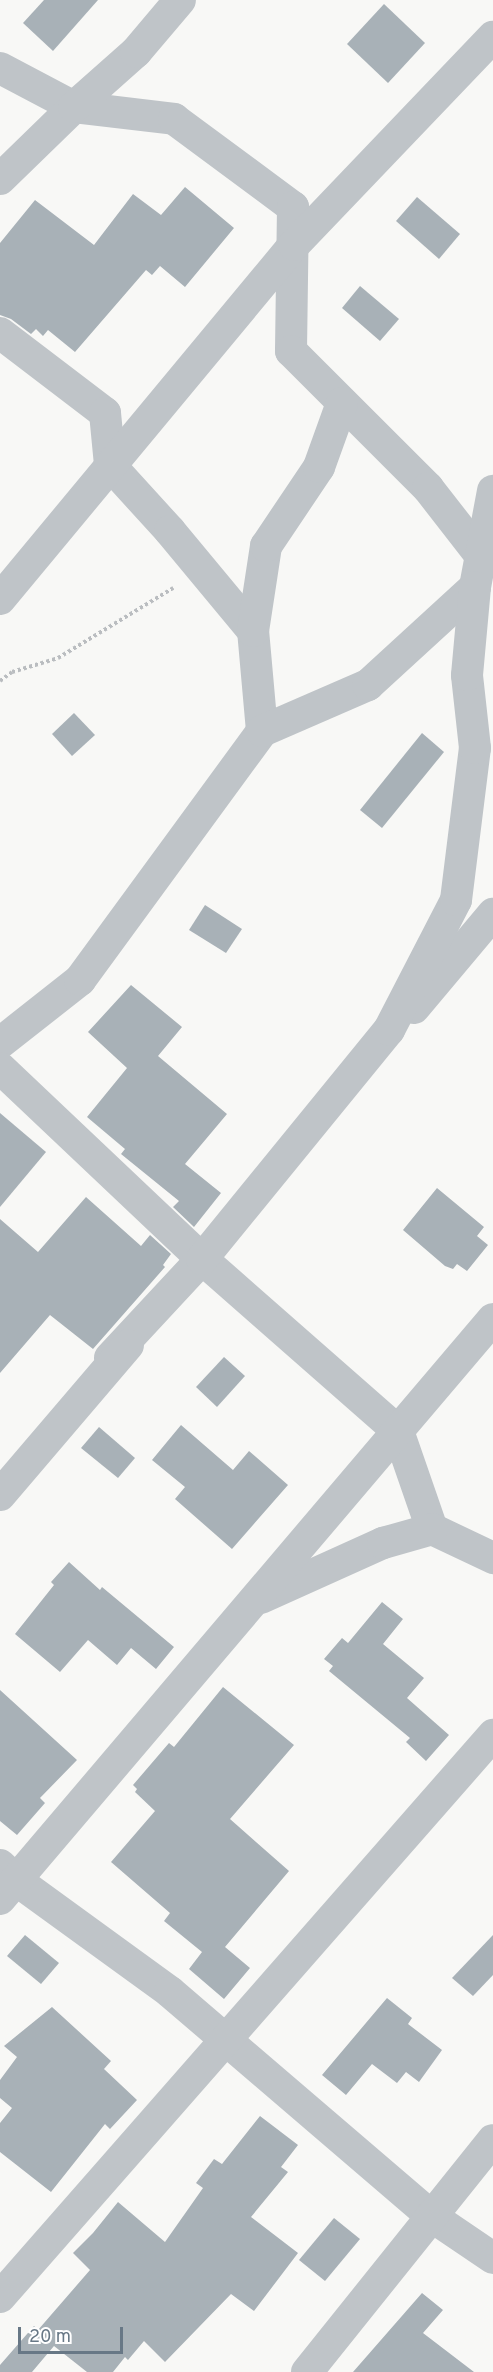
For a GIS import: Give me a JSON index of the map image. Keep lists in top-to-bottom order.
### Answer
{
  "scale_bar": "20 m"
}
